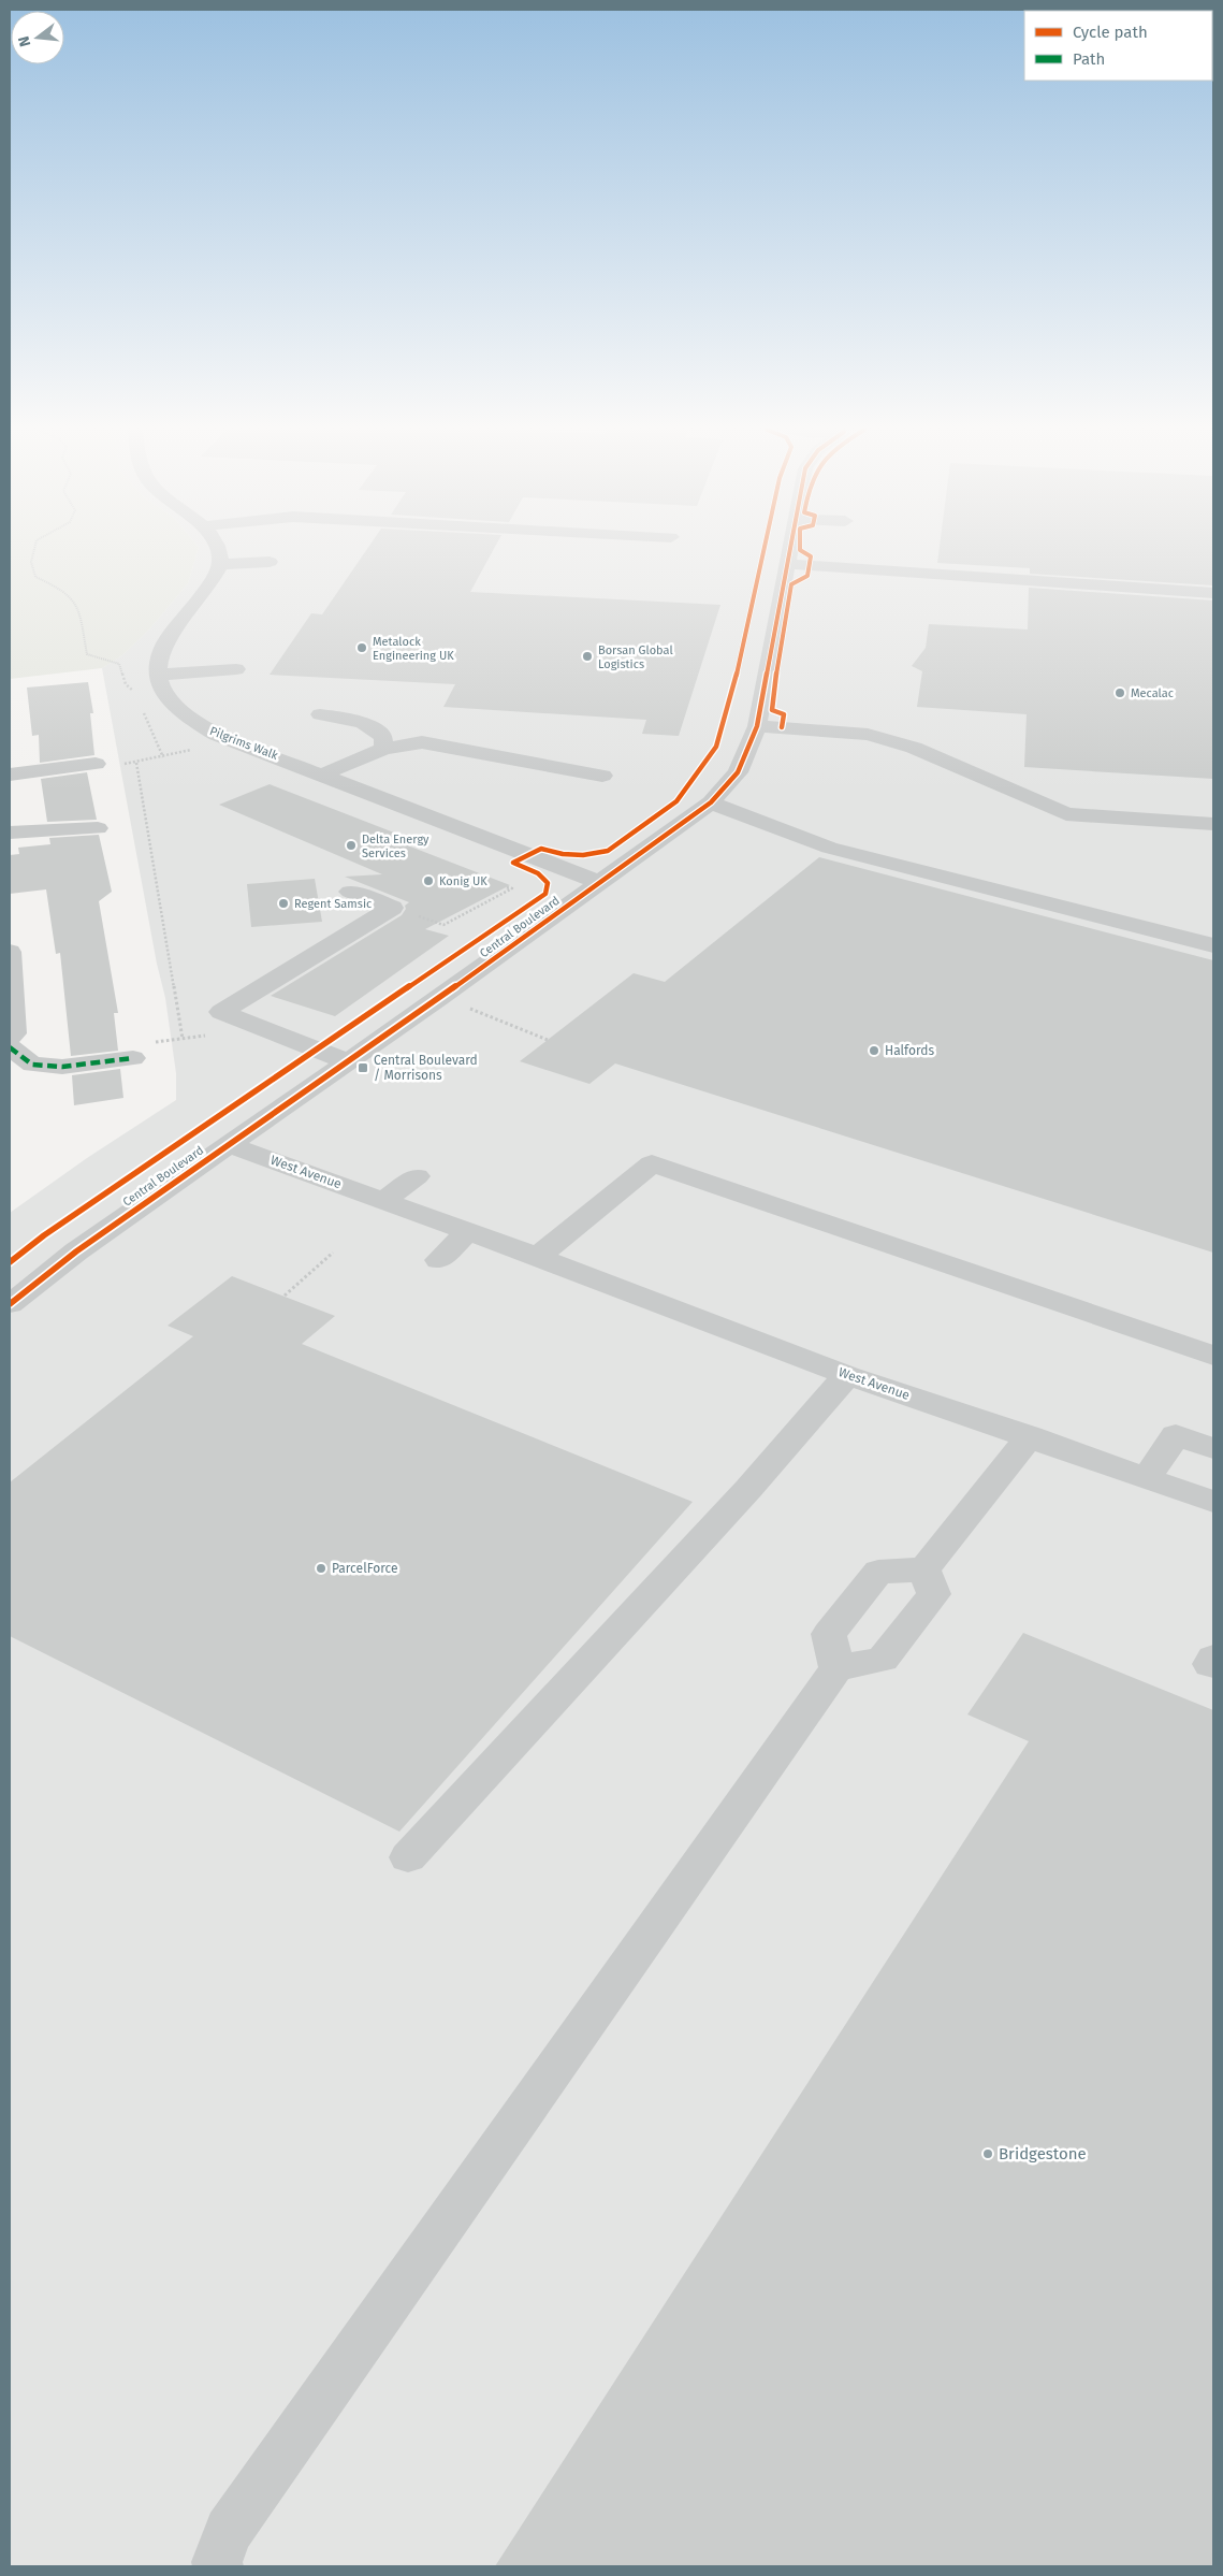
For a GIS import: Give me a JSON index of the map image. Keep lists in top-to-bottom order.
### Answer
{
  "streets": {
    "street": ["Pilgrims Walk", "Central Boulevard", "West Avenue"]
  },
  "crossings": [
    ["Pilgrims Walk", "Central Boulevard"],
    ["Central Boulevard", "West Avenue"]
  ],
  "places": {
    "other": [
      "Metalock Engineering UK",
      "Borsan Global Logistics",
      "Mecalac",
      "Delta Energy Services",
      "Konig UK",
      "Regent Samsic",
      "Halfords",
      "ParcelForce",
      "Bridgestone"
    ],
    "transit": ["Central Boulevard / Morrisons"]
  },
  "legend": ["Cycle path", "Path"],
  "north": "left"
}
